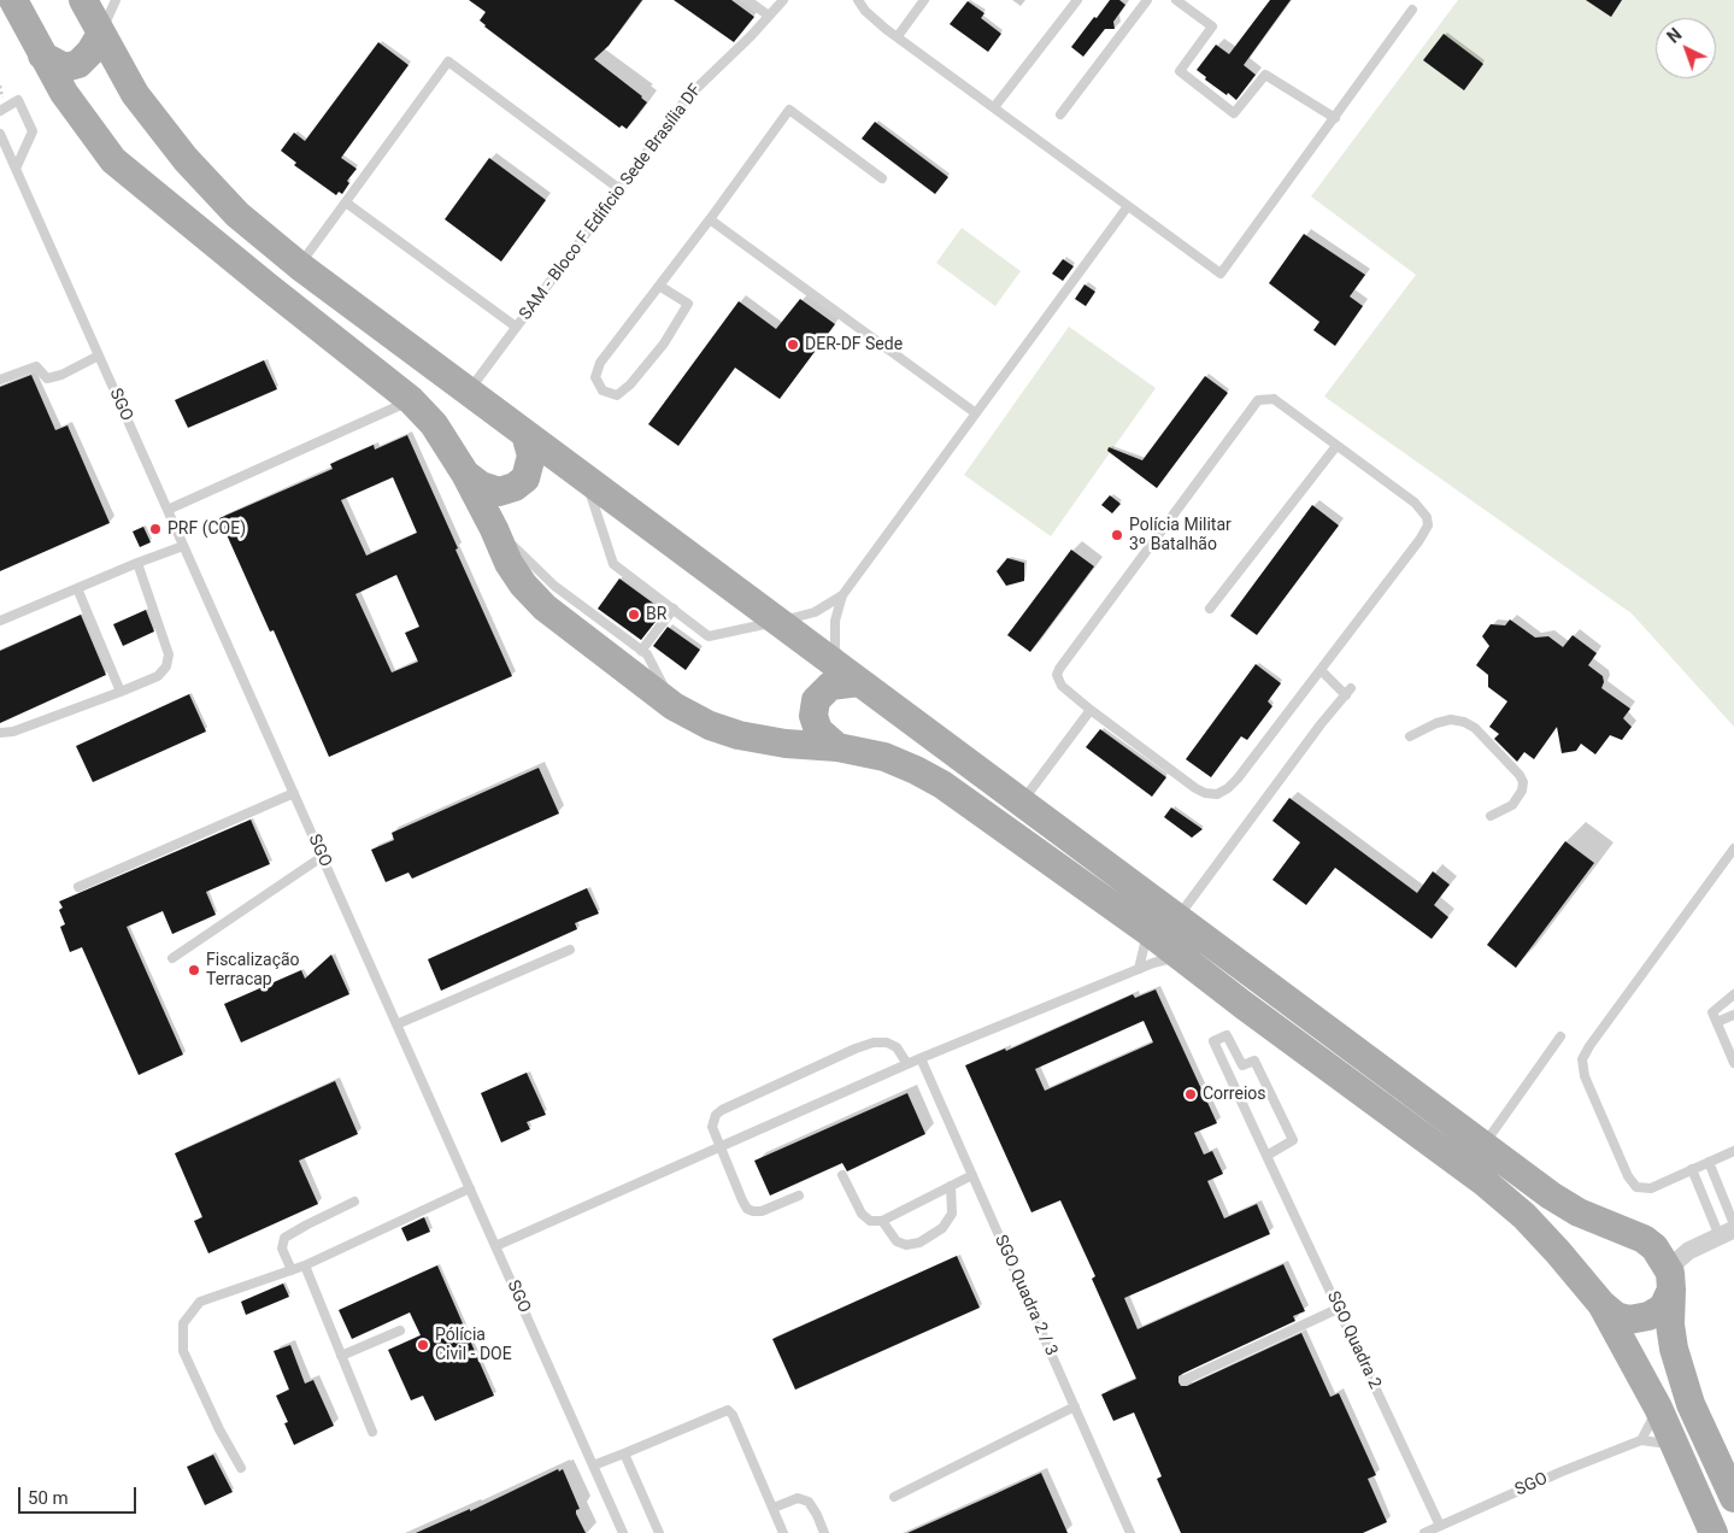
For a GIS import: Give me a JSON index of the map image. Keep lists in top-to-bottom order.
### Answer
{
  "streets": {
    "lane": [
      "SAM - Bloco F Edificio Sede Brasília DF",
      "SGO",
      "SGO Quadra 2 / 3",
      "SGO Quadra 2"
    ]
  },
  "crossings": [
    ["SGO", "SGO Quadra 2"]
  ],
  "places": [
    "DER-DF Sede",
    "PRF (COE)",
    "Polícia Militar 3º Batalhão",
    "BR",
    "Fiscalização Terracap",
    "Correios",
    "Pólícia Civil - DOE"
  ],
  "scale_bar": "50 m",
  "north": "top left"
}
